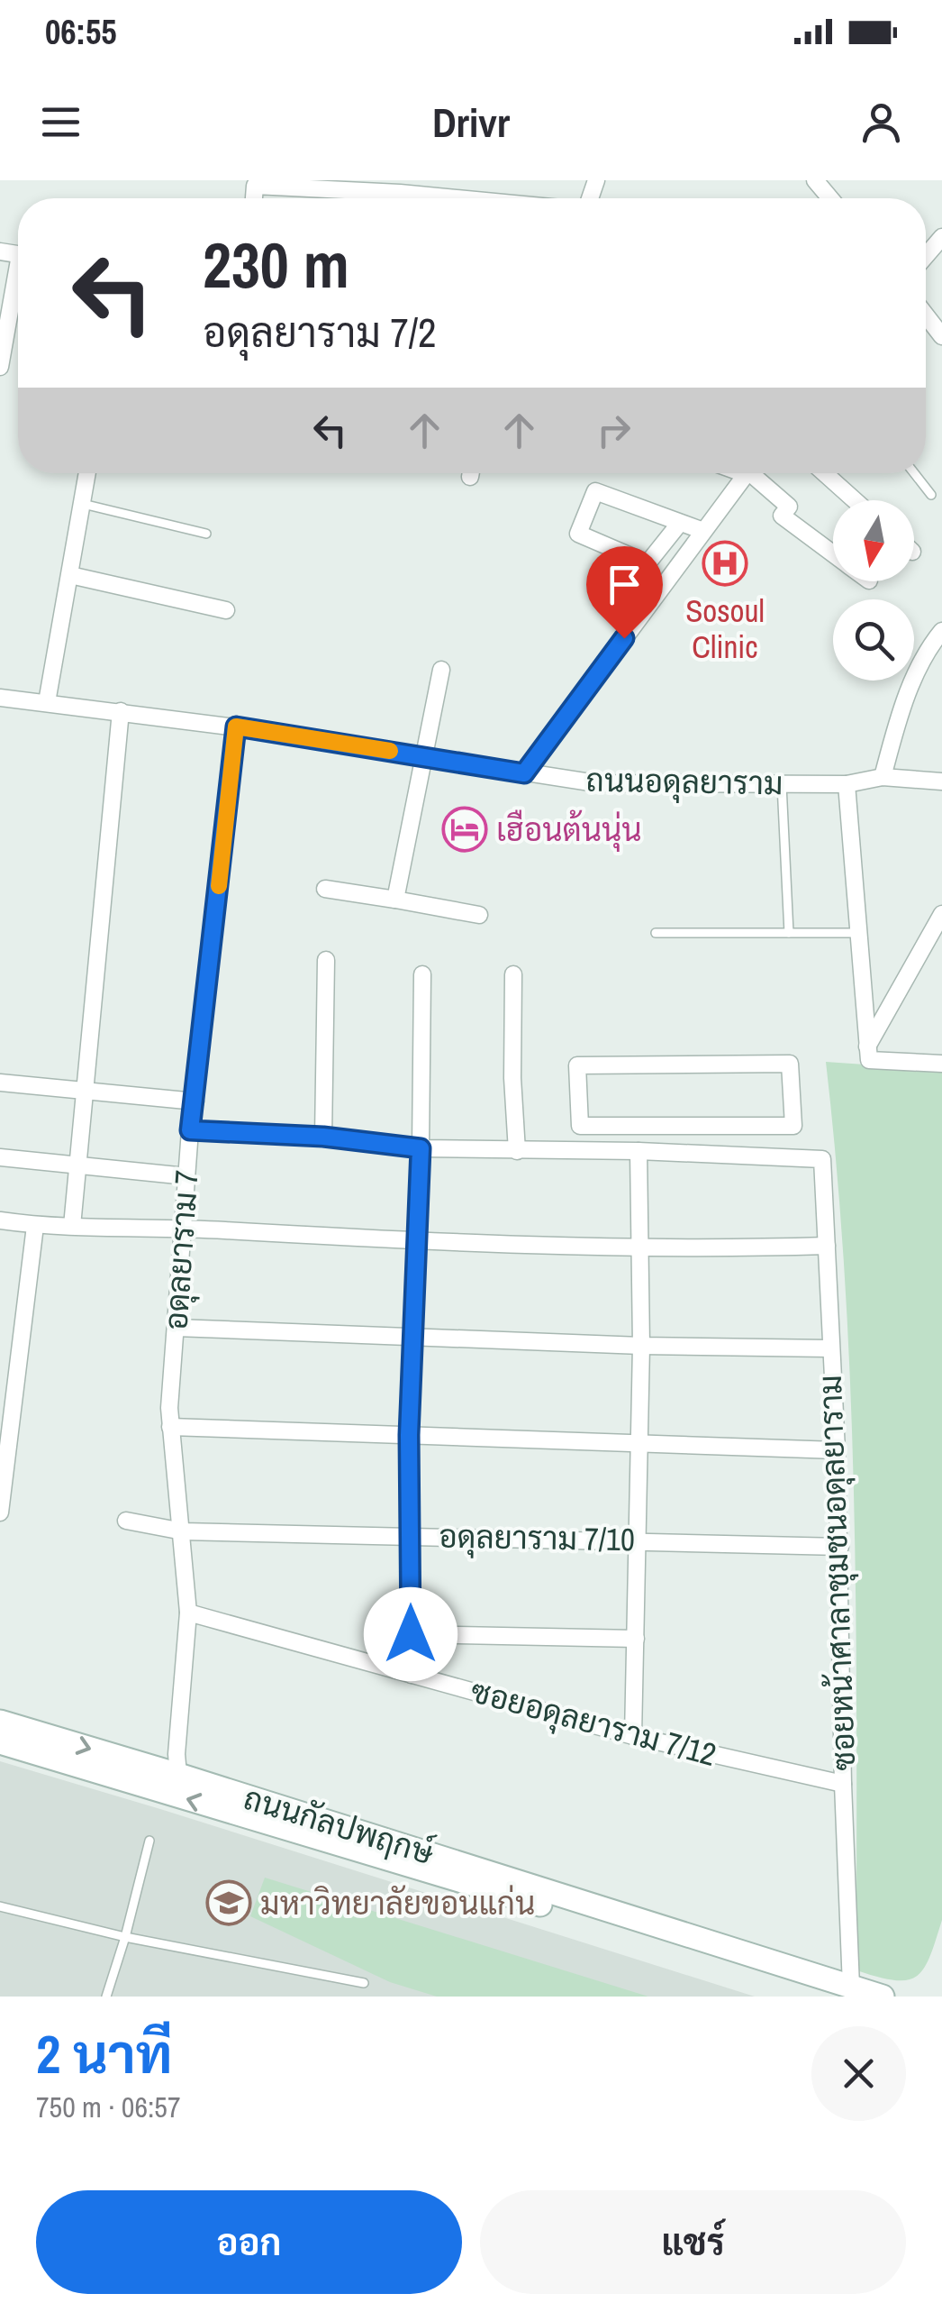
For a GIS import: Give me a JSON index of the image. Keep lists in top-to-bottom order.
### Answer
{
  "streets": {
    "main road": ["ถนนกัลปพฤกษ์"],
    "street": [
      "ถนนอดุลยาราม",
      "อดุลยาราม 7",
      "อดุลยาราม 7/10",
      "ซอยหน้าศาลาชุมชนอดุลยาราม",
      "ซอยอดุลยาราม 7/12"
    ]
  },
  "crossings": [
    ["ถนนอดุลยาราม", "อดุลยาราม 7"],
    ["อดุลยาราม 7", "อดุลยาราม 7/10"],
    ["อดุลยาราม 7", "ซอยอดุลยาราม 7/12"],
    ["อดุลยาราม 7", "ถนนกัลปพฤกษ์"],
    ["อดุลยาราม 7/10", "ซอยหน้าศาลาชุมชนอดุลยาราม"],
    ["ซอยหน้าศาลาชุมชนอดุลยาราม", "ซอยอดุลยาราม 7/12"],
    ["ซอยหน้าศาลาชุมชนอดุลยาราม", "ถนนกัลปพฤกษ์"]
  ],
  "places": {
    "hospital": ["Sosoul Clinic"],
    "hotel": ["เฮือนต้นนุ่น"],
    "school or university": ["มหาวิทยาลัยขอนแก่น"]
  },
  "north": "bottom",
  "page": {
    "status": "06:55",
    "header": "Drivr",
    "turn": ["230 m", "อดุลยาราม 7/2"],
    "heading": ["2 นาที", "750 m · 06:57"],
    "buttons": ["ออก", "แชร์"]
  }
}
